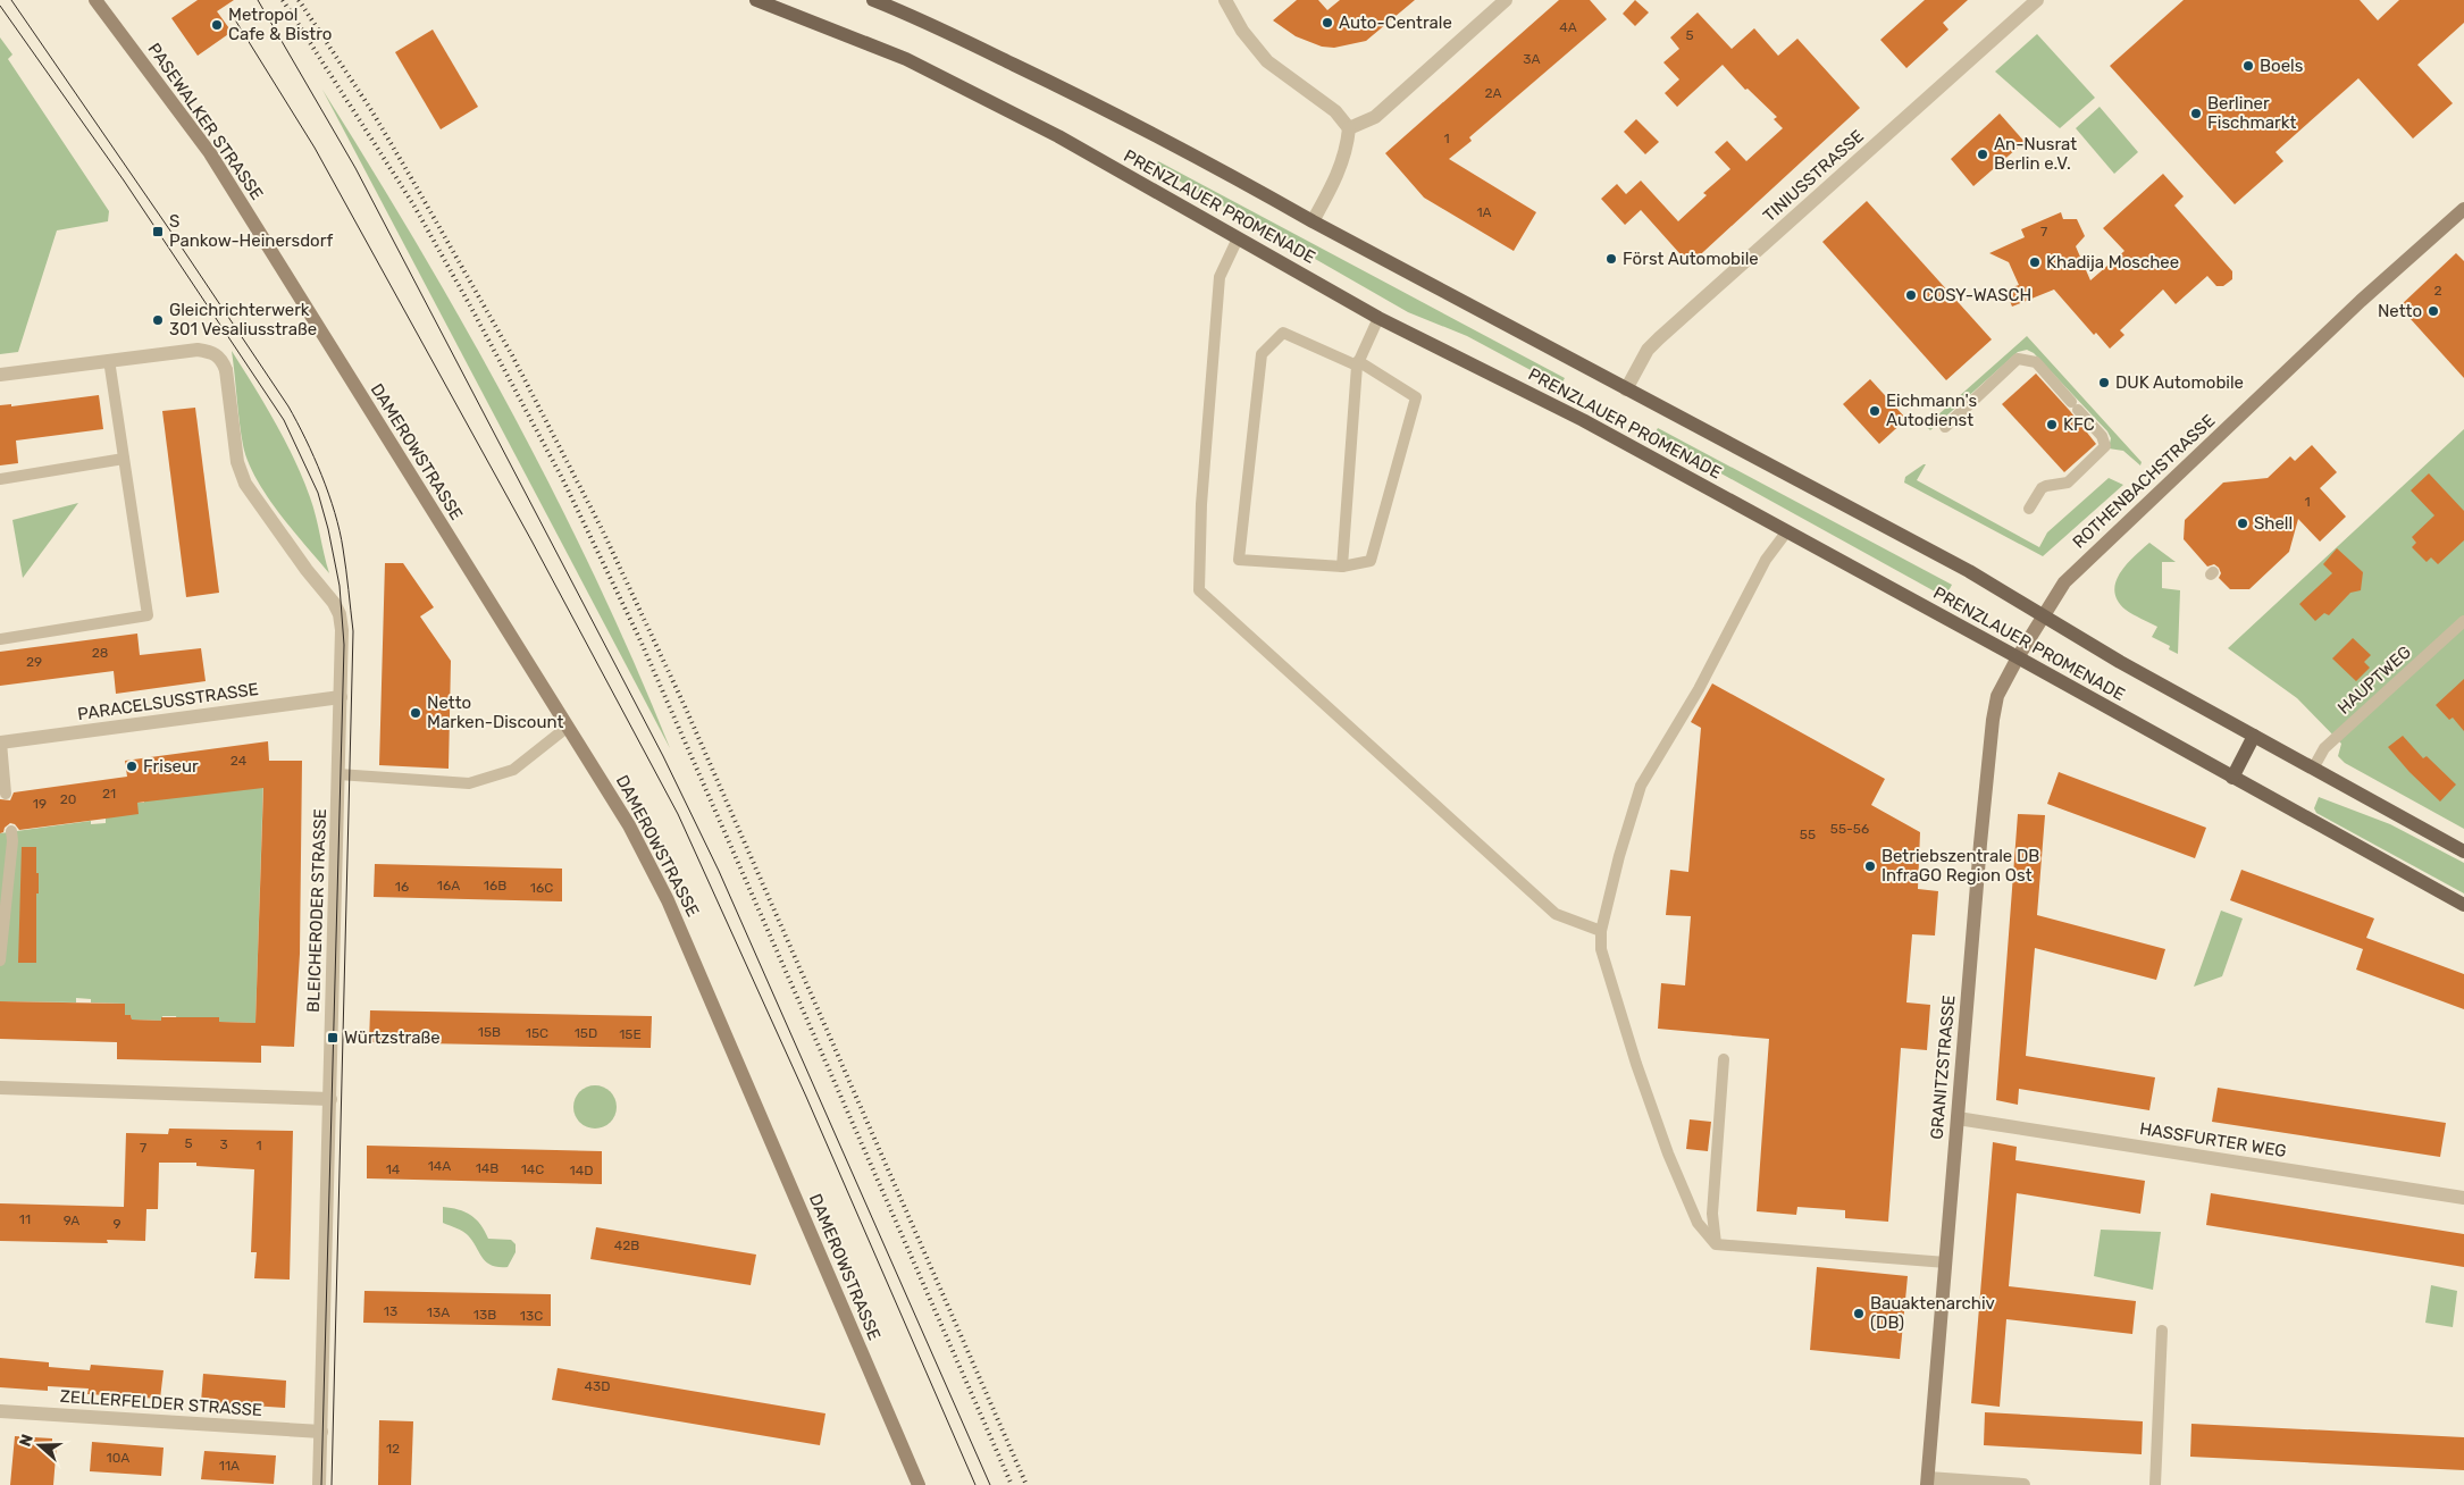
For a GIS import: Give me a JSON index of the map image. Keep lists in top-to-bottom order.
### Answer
{
  "streets": {
    "main road": [
      "PASEWALKER STRASSE",
      "PRENZLAUER PROMENADE",
      "DAMEROWSTRASSE",
      "ROTHENBACHSTRASSE",
      "GRANITZSTRASSE"
    ],
    "street": [
      "TINIUSSTRASSE",
      "PARACELSUSSTRASSE",
      "BLEICHERODER STRASSE",
      "HASSFURTER WEG",
      "ZELLERFELDER STRASSE"
    ],
    "lane": ["HAUPTWEG"]
  },
  "crossings": [
    ["PASEWALKER STRASSE", "DAMEROWSTRASSE"],
    ["TINIUSSTRASSE", "PRENZLAUER PROMENADE"],
    ["PRENZLAUER PROMENADE", "ROTHENBACHSTRASSE"],
    ["PRENZLAUER PROMENADE", "HAUPTWEG"],
    ["PRENZLAUER PROMENADE", "GRANITZSTRASSE"],
    ["ROTHENBACHSTRASSE", "GRANITZSTRASSE"],
    ["PARACELSUSSTRASSE", "BLEICHERODER STRASSE"],
    ["BLEICHERODER STRASSE", "ZELLERFELDER STRASSE"],
    ["GRANITZSTRASSE", "HASSFURTER WEG"]
  ],
  "places": {
    "other": [
      "Auto-Centrale",
      "Metropol Cafe & Bistro",
      "Boels",
      "Berliner Fischmarkt",
      "An-Nusrat Berlin e.V.",
      "Först Automobile",
      "Khadija Moschee",
      "COSY-WASCH",
      "Netto",
      "Gleichrichterwerk 301 Vesaliusstraße",
      "DUK Automobile",
      "Eichmann's Autodienst",
      "KFC",
      "Shell",
      "Netto Marken-Discount",
      "Friseur",
      "Betriebszentrale DB InfraGO Region Ost",
      "Bauaktenarchiv (DB)"
    ],
    "transit": ["S Pankow-Heinersdorf", "Würtzstraße"]
  },
  "house_numbers": [
    "4A",
    "5",
    "3A",
    "2A",
    "1",
    "1A",
    "7",
    "2",
    "1",
    "28",
    "29",
    "24",
    "21",
    "20",
    "19",
    "55-56",
    "55",
    "16A",
    "16B",
    "16",
    "16C",
    "15B",
    "15C",
    "15D",
    "15E",
    "5",
    "3",
    "1",
    "7",
    "14A",
    "14B",
    "14",
    "14C",
    "14D",
    "11",
    "9A",
    "9",
    "42B",
    "13",
    "13A",
    "13B",
    "13C",
    "43D",
    "12",
    "10A",
    "11A"
  ],
  "north": "left"
}
